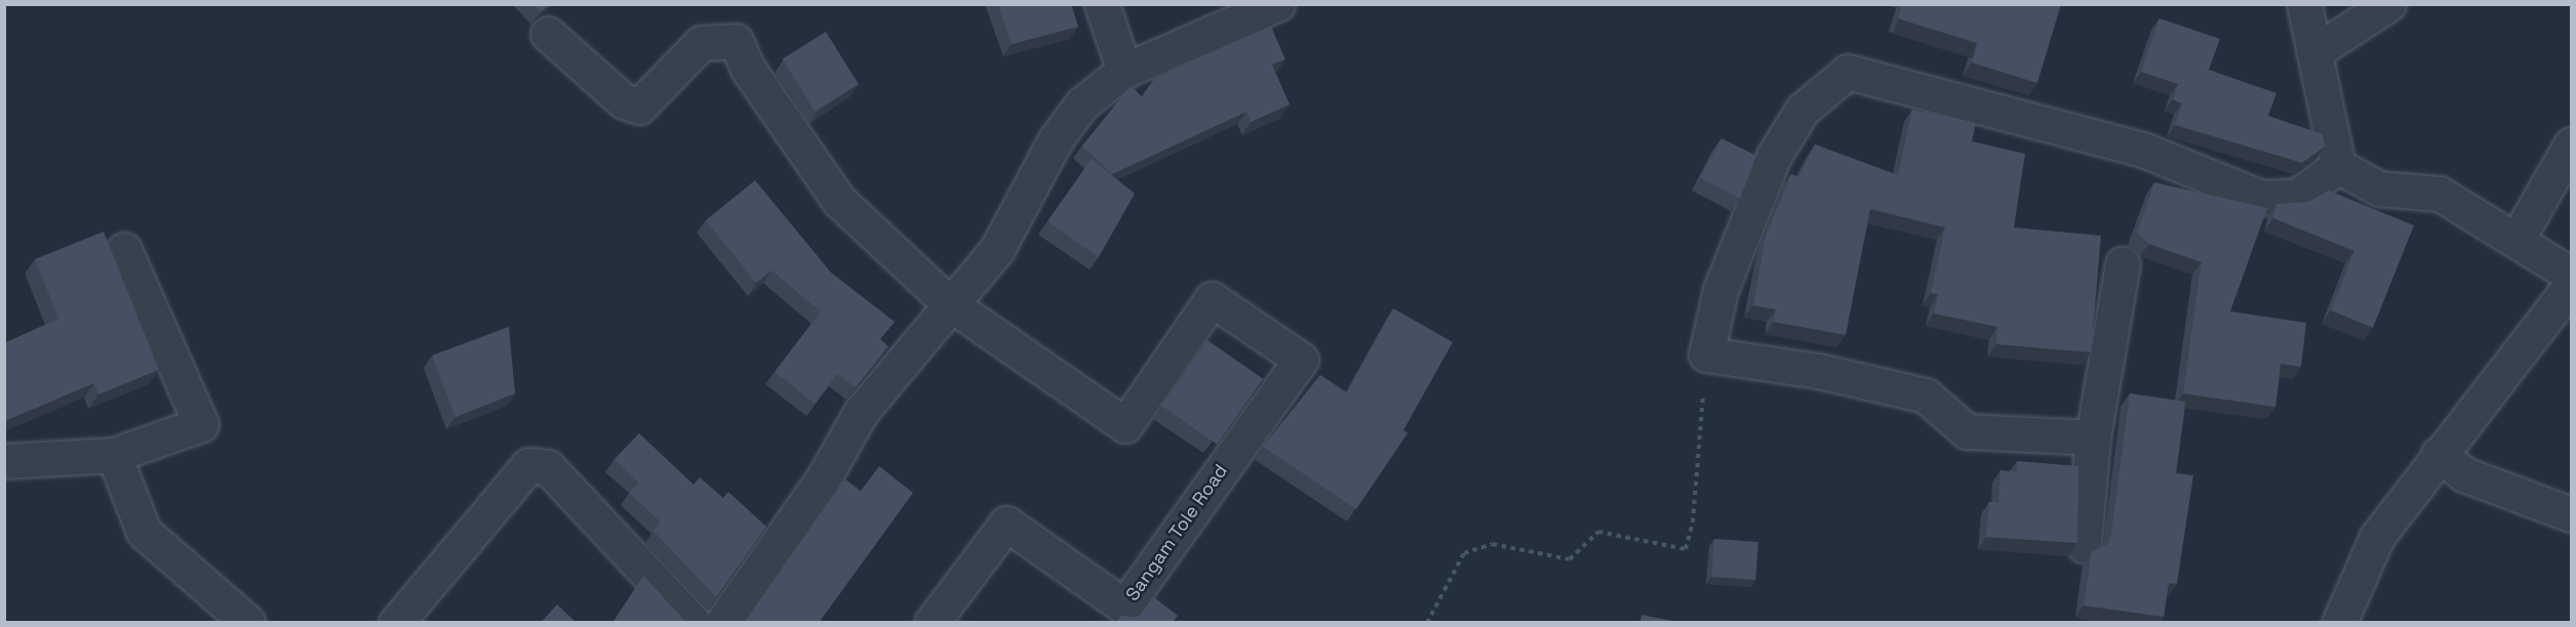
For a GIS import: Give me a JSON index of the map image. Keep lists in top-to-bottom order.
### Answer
{
  "streets": {
    "street": ["Sangam Tole Road"]
  }
}
